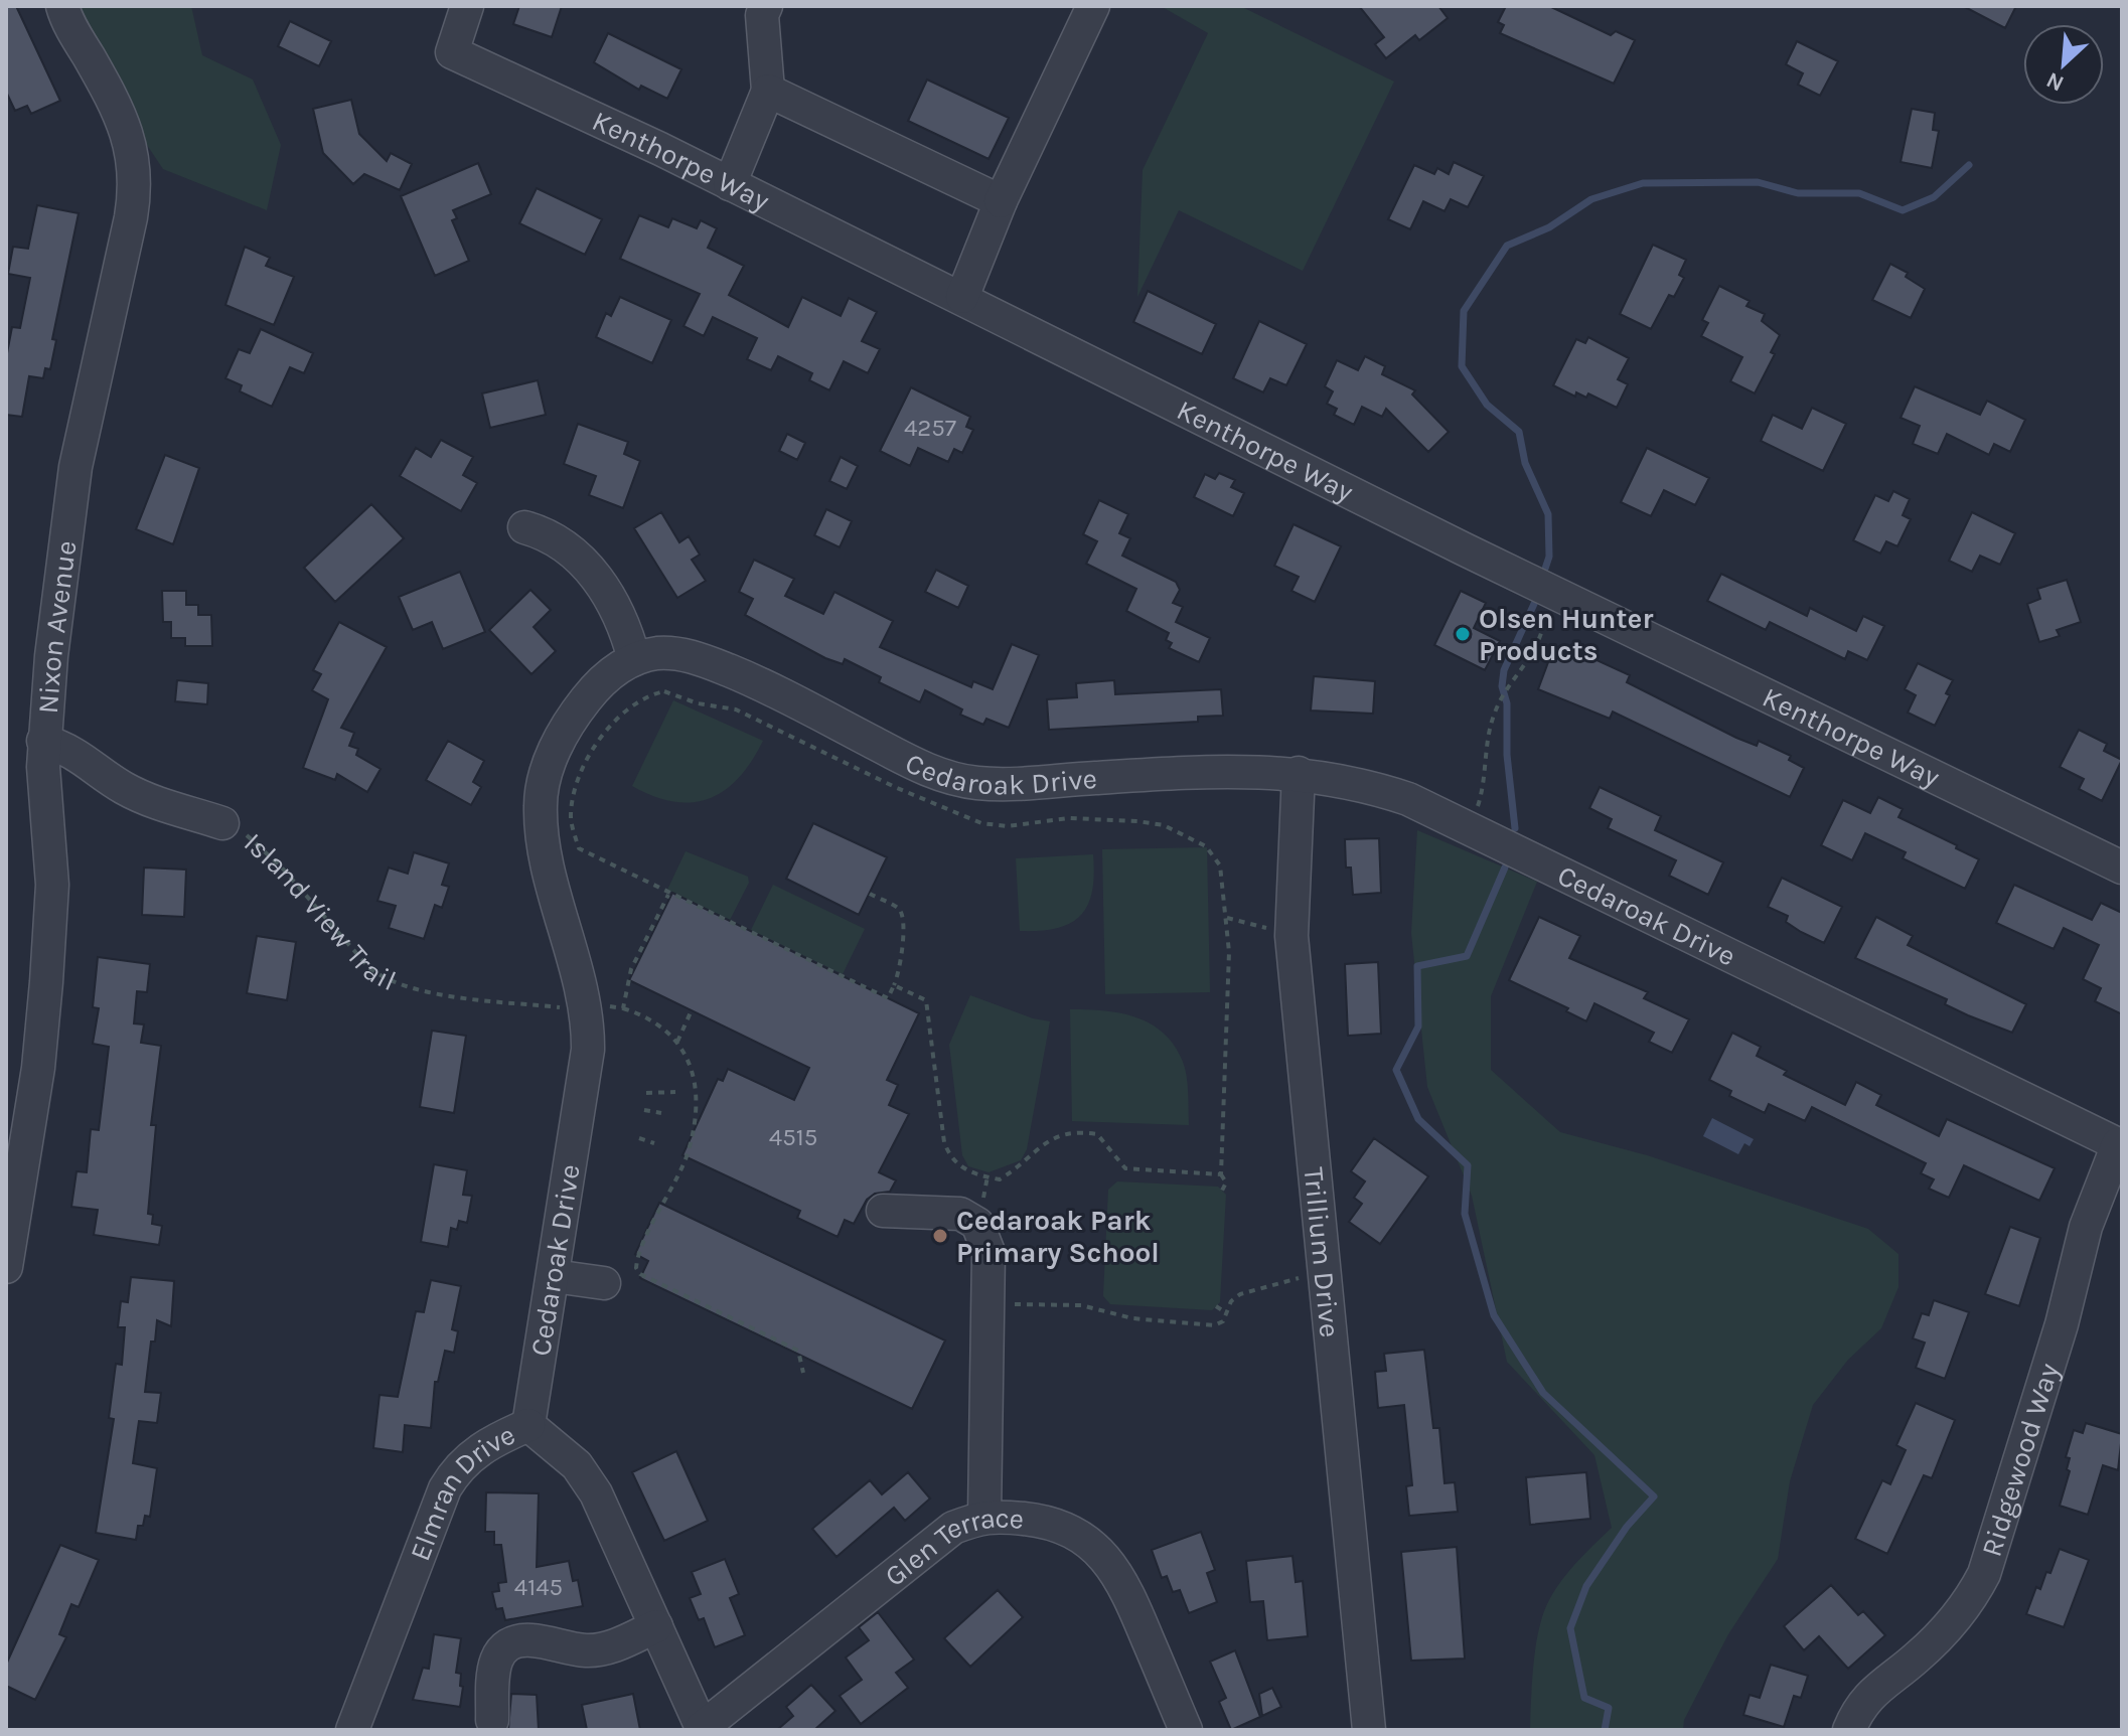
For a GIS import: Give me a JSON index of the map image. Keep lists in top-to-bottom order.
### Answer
{
  "streets": {
    "street": [
      "Kenthorpe Way",
      "Nixon Avenue",
      "Cedaroak Drive",
      "Island View Trail",
      "Trillium Drive",
      "Ridgewood Way",
      "Elmran Drive",
      "Glen Terrace"
    ]
  },
  "crossings": [
    ["Nixon Avenue", "Island View Trail"],
    ["Cedaroak Drive", "Trillium Drive"],
    ["Cedaroak Drive", "Ridgewood Way"],
    ["Cedaroak Drive", "Elmran Drive"],
    ["Elmran Drive", "Glen Terrace"]
  ],
  "places": ["Olsen Hunter Products", "Cedaroak Park Primary School"],
  "house_numbers": ["4257", "4515", "4145"],
  "north": "bottom left"
}
